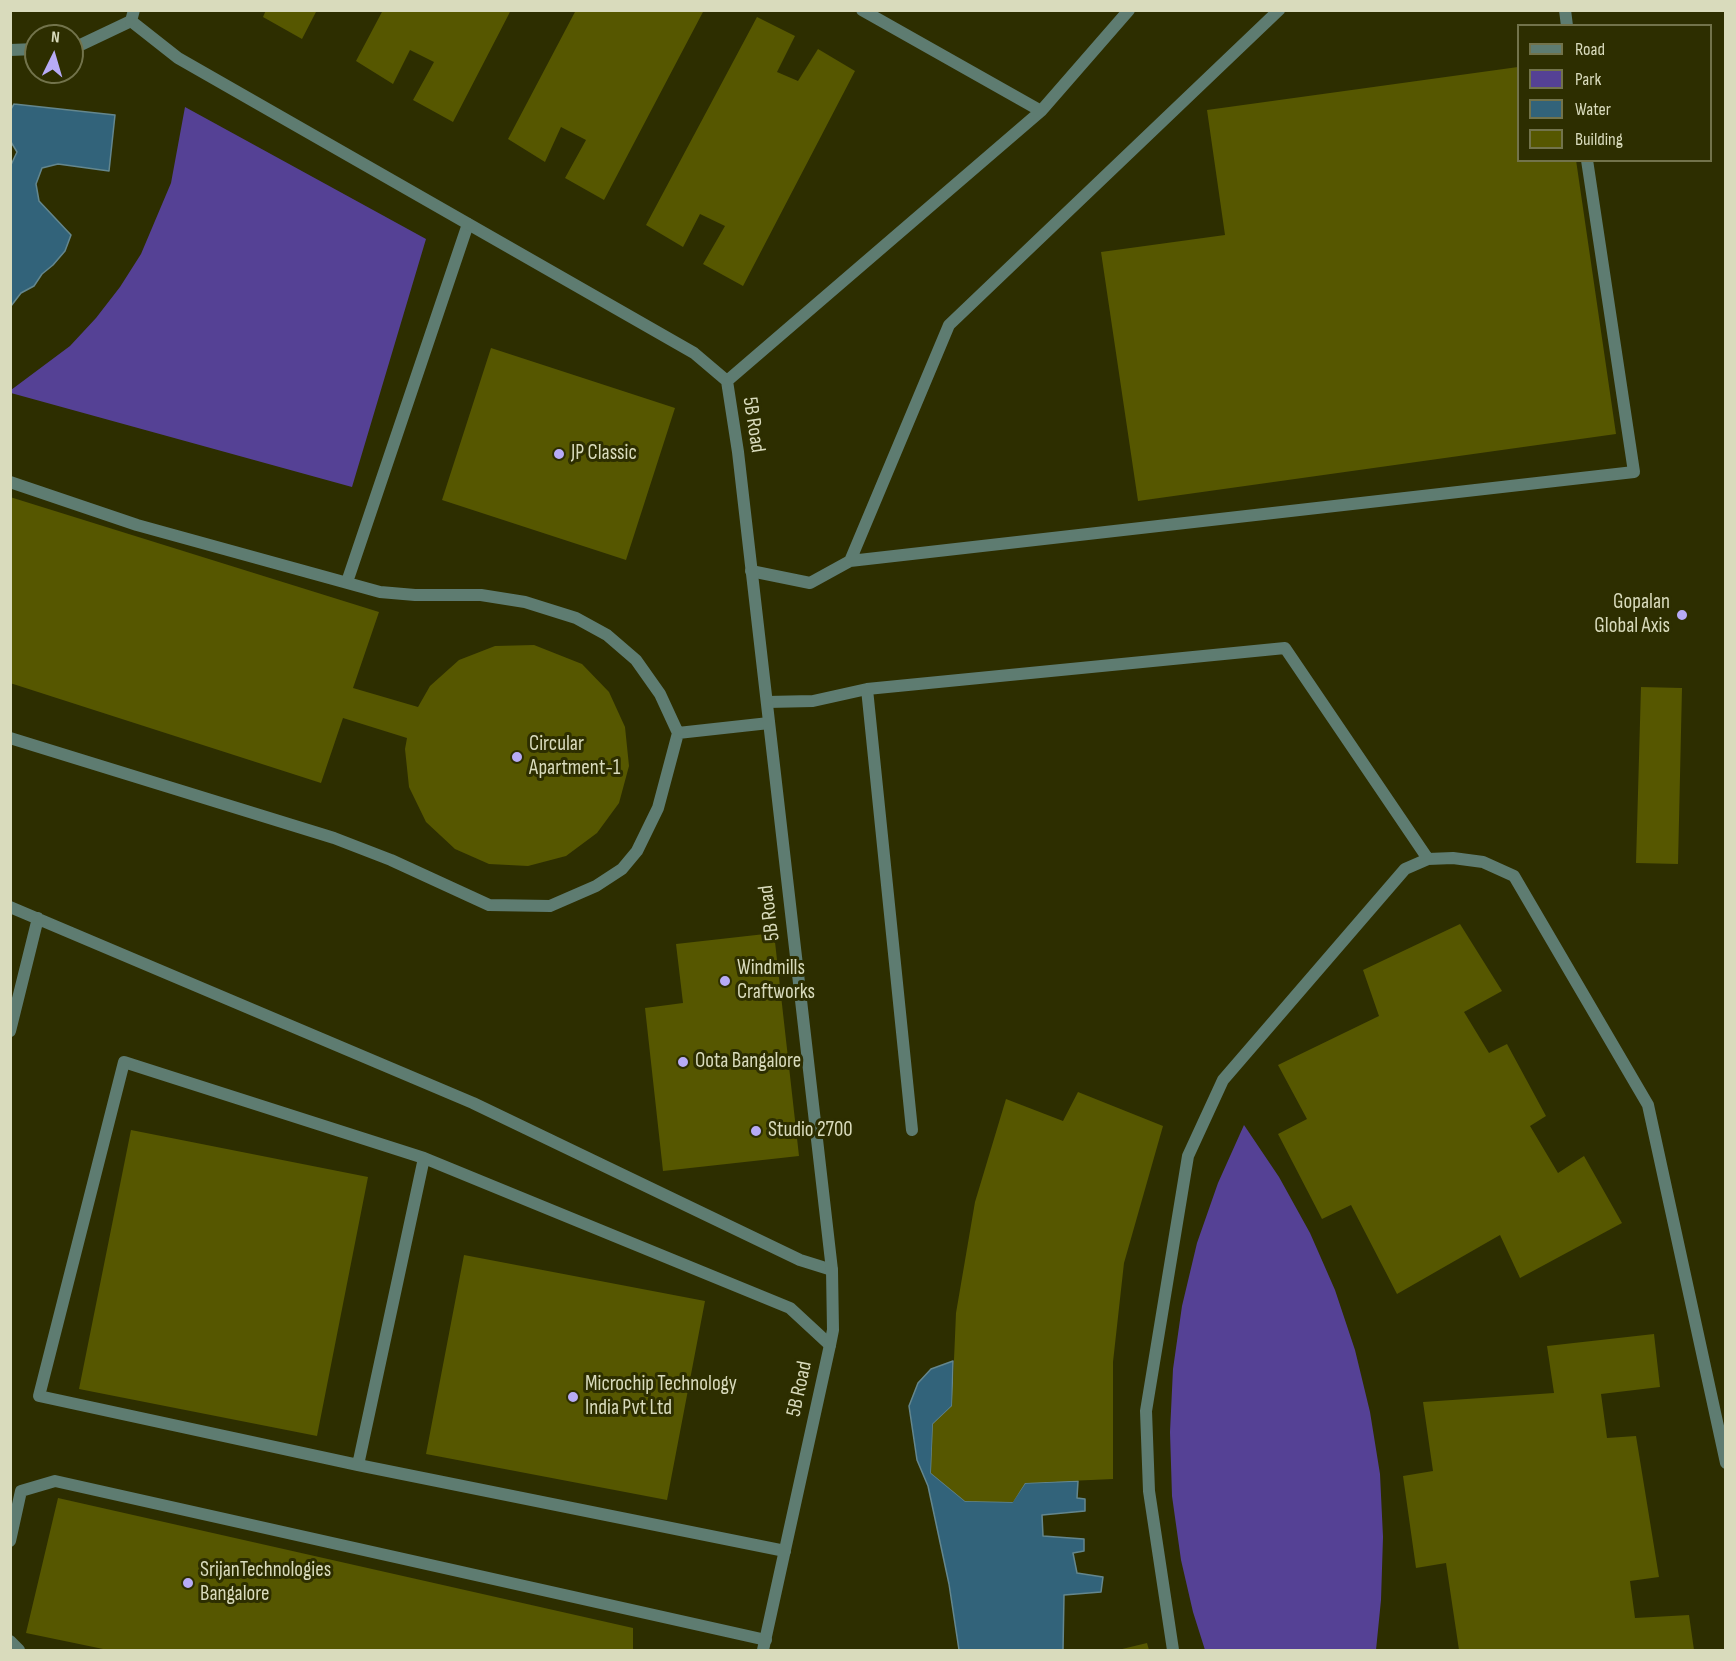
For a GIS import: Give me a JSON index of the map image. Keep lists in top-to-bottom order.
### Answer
{
  "streets": {
    "street": ["5B Road"]
  },
  "places": [
    "JP Classic",
    "Gopalan Global Axis",
    "Circular Apartment-1",
    "Windmills Craftworks",
    "Oota Bangalore",
    "Studio 2700",
    "Microchip Technology India Pvt Ltd",
    "SrijanTechnologies Bangalore"
  ],
  "legend": [
    "Road",
    "Park",
    "Water",
    "Building"
  ],
  "north": "top"
}
